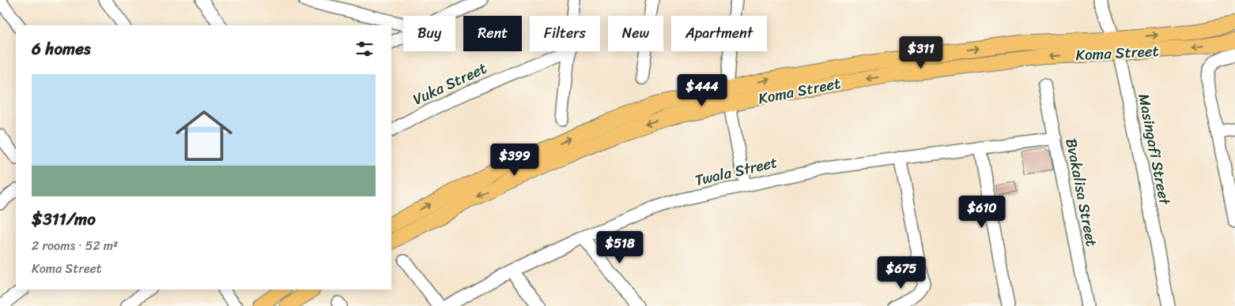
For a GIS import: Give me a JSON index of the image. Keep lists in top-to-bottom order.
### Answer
{
  "streets": {
    "main road": ["Koma Street"],
    "street": [
      "Vuka Street",
      "Masingafi Street",
      "Twala Street",
      "Bvakalisa Street"
    ]
  },
  "crossings": [
    ["Koma Street", "Masingafi Street"],
    ["Twala Street", "Bvakalisa Street"]
  ],
  "page": {
    "chip": [
      "Buy",
      "Rent",
      "Filters",
      "New",
      "Apartment"
    ],
    "heading": "6 homes",
    "price": [
      "$311",
      "$444",
      "$399",
      "$610",
      "$518",
      "$675"
    ],
    "list": [
      {
        "name": "$311/mo",
        "note": "2 rooms · 52 m² · Koma Street"
      }
    ]
  }
}
